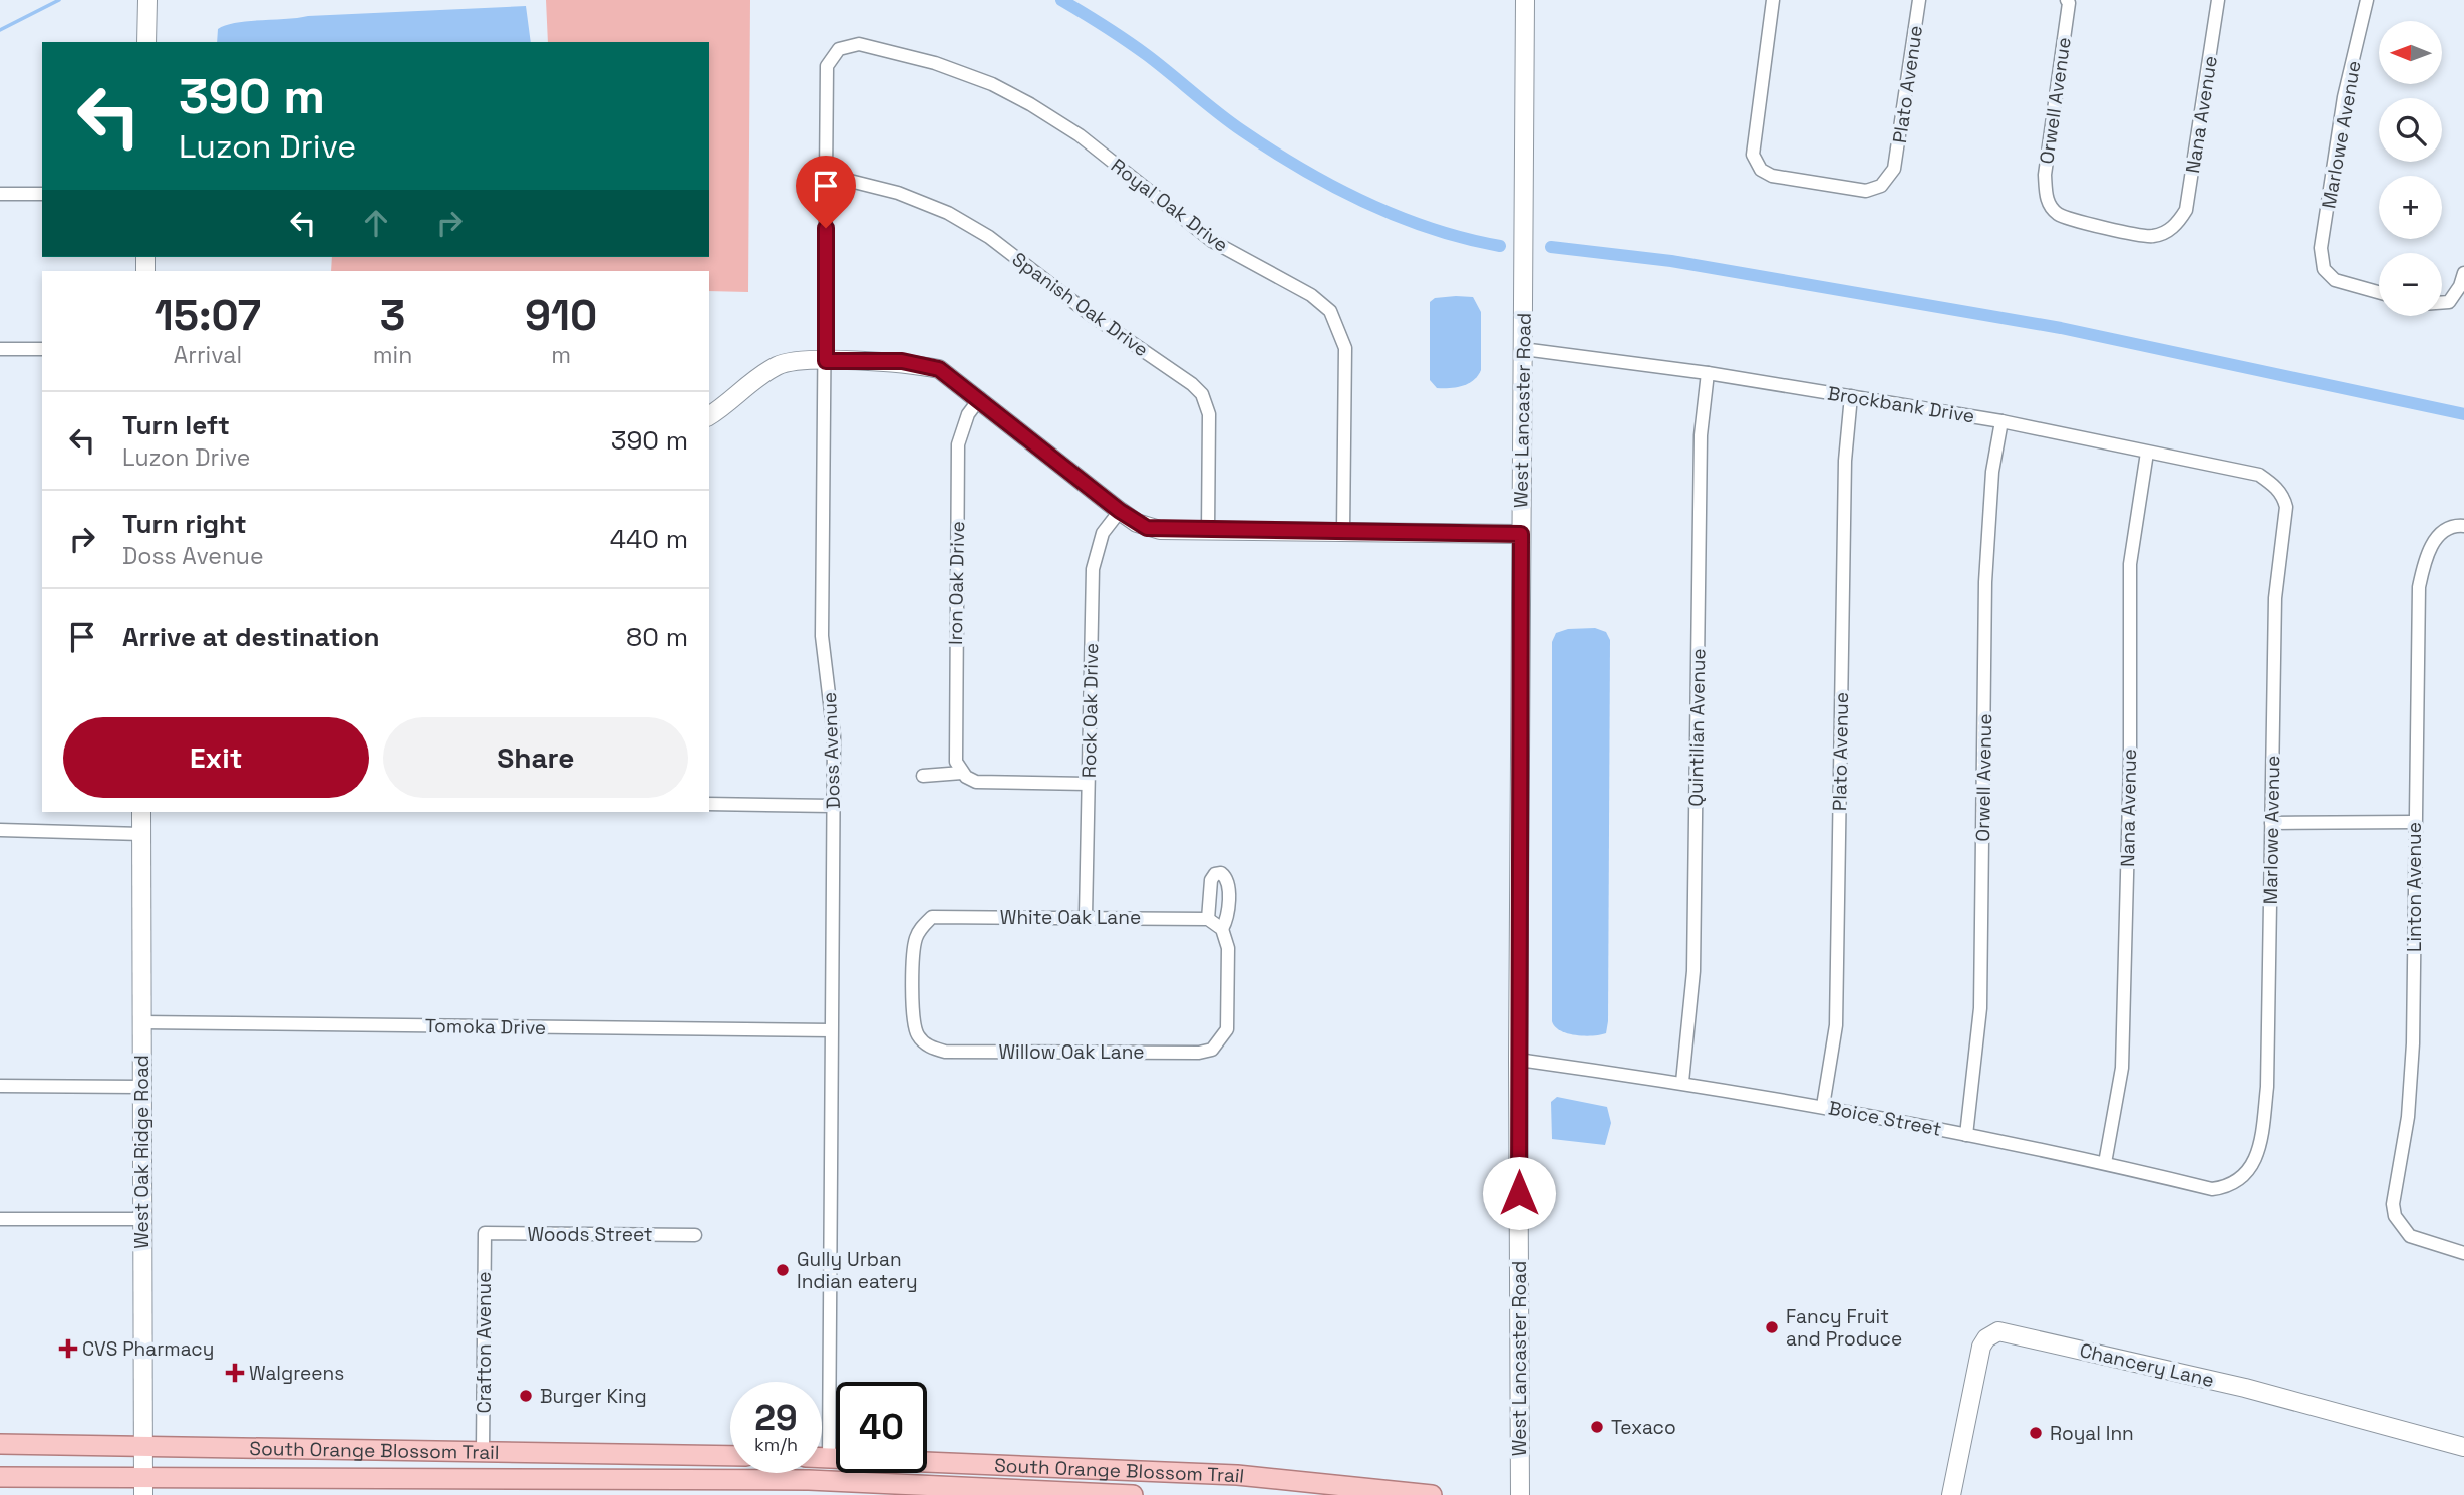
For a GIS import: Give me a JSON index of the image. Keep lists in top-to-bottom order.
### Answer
{
  "streets": {
    "main road": ["South Orange Blossom Trail"],
    "street": [
      "Plato Avenue",
      "Orwell Avenue",
      "Nana Avenue",
      "Marlowe Avenue",
      "Royal Oak Drive",
      "Spanish Oak Drive",
      "Brockbank Drive",
      "West Lancaster Road",
      "Iron Oak Drive",
      "Rock Oak Drive",
      "Quintilian Avenue",
      "Doss Avenue",
      "Linton Avenue",
      "White Oak Lane",
      "Tomoka Drive",
      "Willow Oak Lane",
      "Boice Street",
      "West Oak Ridge Road",
      "Woods Street",
      "Crafton Avenue",
      "Chancery Lane"
    ]
  },
  "crossings": [
    ["Plato Avenue", "Brockbank Drive"],
    ["Plato Avenue", "Boice Street"],
    ["Orwell Avenue", "Nana Avenue"],
    ["Orwell Avenue", "Brockbank Drive"],
    ["Orwell Avenue", "Boice Street"],
    ["Nana Avenue", "Brockbank Drive"],
    ["Nana Avenue", "Boice Street"],
    ["Marlowe Avenue", "Brockbank Drive"],
    ["Marlowe Avenue", "Boice Street"],
    ["Royal Oak Drive", "Doss Avenue"],
    ["Spanish Oak Drive", "Doss Avenue"],
    ["Brockbank Drive", "West Lancaster Road"],
    ["Brockbank Drive", "Quintilian Avenue"],
    ["West Lancaster Road", "Boice Street"],
    ["Rock Oak Drive", "White Oak Lane"],
    ["Quintilian Avenue", "Boice Street"],
    ["Doss Avenue", "Tomoka Drive"],
    ["Doss Avenue", "South Orange Blossom Trail"],
    ["White Oak Lane", "Willow Oak Lane"],
    ["Tomoka Drive", "West Oak Ridge Road"],
    ["West Oak Ridge Road", "South Orange Blossom Trail"],
    ["Woods Street", "Crafton Avenue"],
    ["Crafton Avenue", "South Orange Blossom Trail"]
  ],
  "places": {
    "other": [
      "Gully Urban Indian eatery",
      "Fancy Fruit and Produce",
      "Burger King",
      "Texaco",
      "Royal Inn"
    ],
    "health": ["CVS Pharmacy", "Walgreens"]
  },
  "north": "left",
  "page": {
    "map_buttons": ["+", "−"],
    "turn": ["390 m", "Luzon Drive"],
    "eta": [
      "15:07",
      "Arrival",
      "3",
      "min",
      "910",
      "m"
    ],
    "list": [
      {
        "name": "Turn left",
        "note": "Luzon Drive",
        "value": "390 m"
      },
      {
        "name": "Turn right",
        "note": "Doss Avenue",
        "value": "440 m"
      },
      {
        "name": "Arrive at destination",
        "value": "80 m"
      }
    ],
    "buttons": ["Exit", "Share"],
    "speed": "29 km/h",
    "limit": "40"
  }
}
